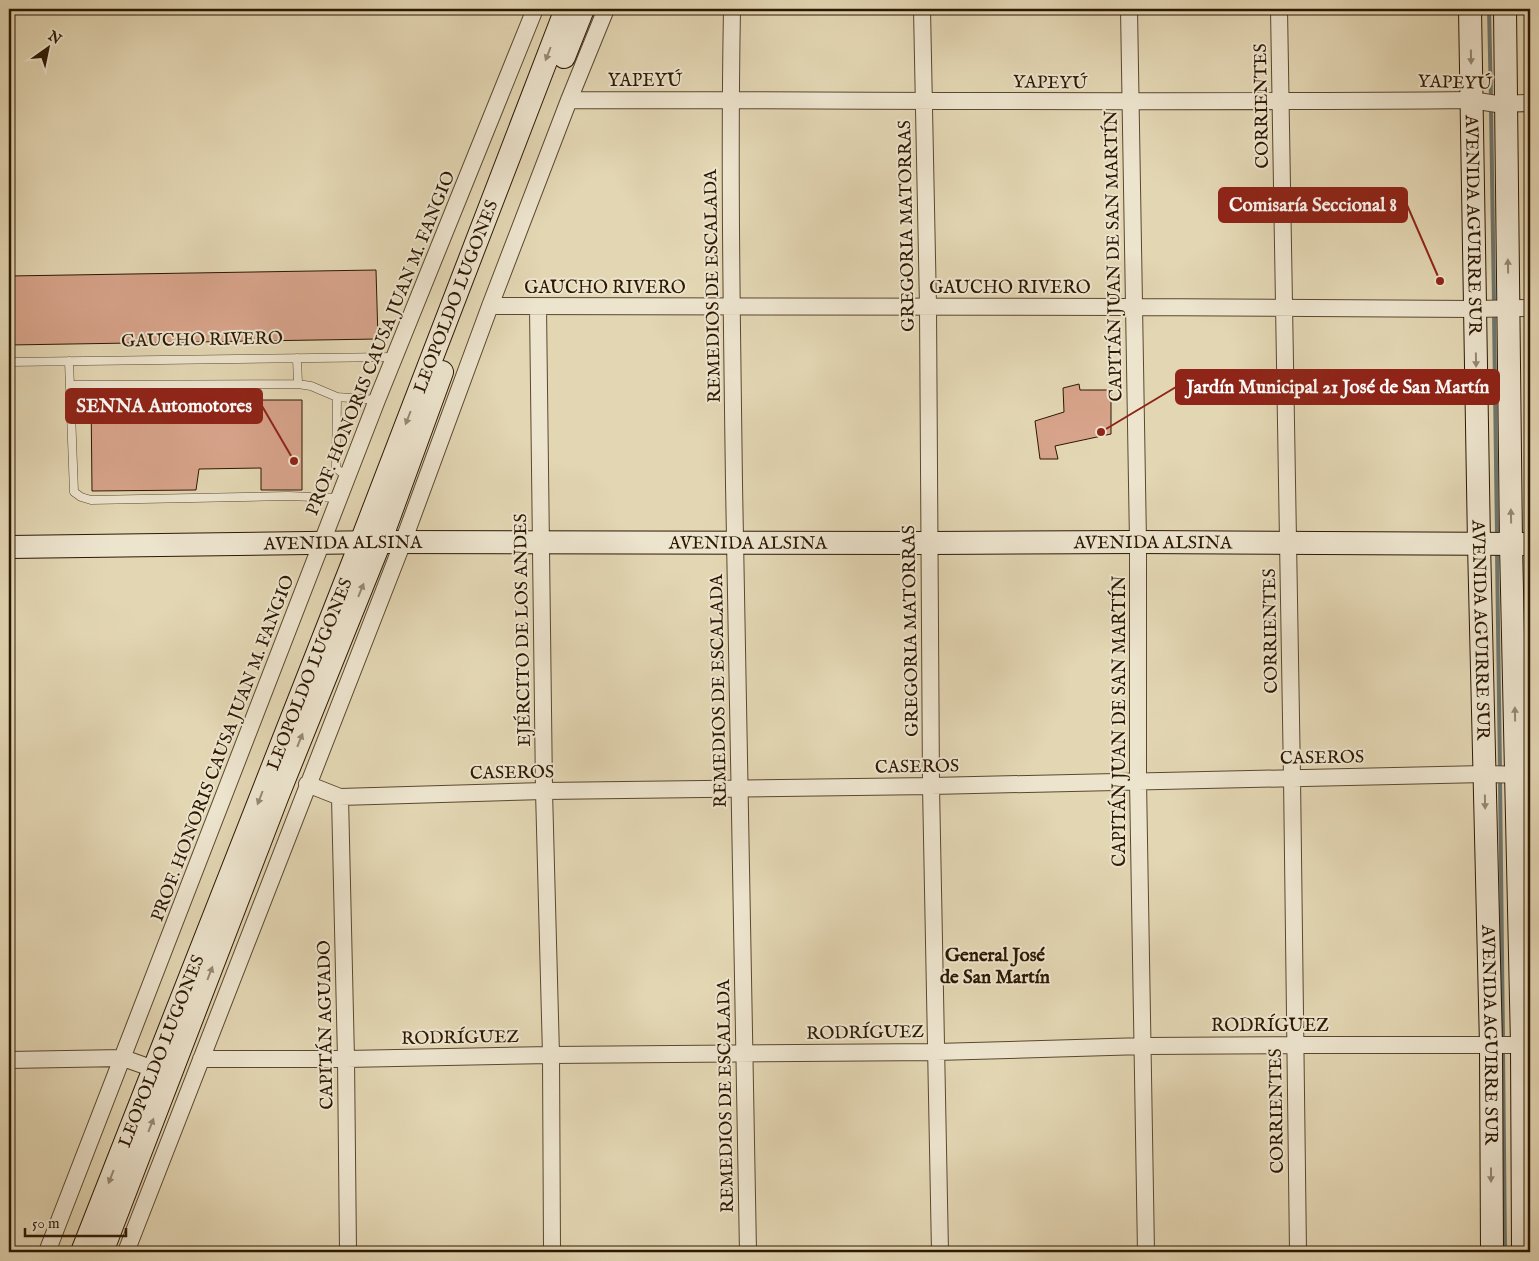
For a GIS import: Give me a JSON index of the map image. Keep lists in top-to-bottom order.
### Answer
{
  "streets": {
    "main road": ["AVENIDA AGUIRRE SUR", "LEOPOLDO LUGONES", "AVENIDA ALSINA"],
    "street": [
      "YAPEYÚ",
      "CORRIENTES",
      "GREGORIA MATORRAS",
      "CAPITÁN JUAN DE SAN MARTÍN",
      "REMEDIOS DE ESCALADA",
      "GAUCHO RIVERO",
      "PROF. HONORIS CAUSA JUAN M. FANGIO",
      "EJÉRCITO DE LOS ANDES",
      "CASEROS",
      "CAPITÁN AGUADO",
      "RODRÍGUEZ"
    ]
  },
  "crossings": [
    ["YAPEYÚ", "CORRIENTES"],
    ["YAPEYÚ", "GREGORIA MATORRAS"],
    ["YAPEYÚ", "AVENIDA AGUIRRE SUR"],
    ["YAPEYÚ", "CAPITÁN JUAN DE SAN MARTÍN"],
    ["YAPEYÚ", "REMEDIOS DE ESCALADA"],
    ["CORRIENTES", "GAUCHO RIVERO"],
    ["CORRIENTES", "AVENIDA ALSINA"],
    ["CORRIENTES", "CASEROS"],
    ["CORRIENTES", "RODRÍGUEZ"],
    ["GREGORIA MATORRAS", "GAUCHO RIVERO"],
    ["GREGORIA MATORRAS", "AVENIDA ALSINA"],
    ["GREGORIA MATORRAS", "CASEROS"],
    ["GREGORIA MATORRAS", "RODRÍGUEZ"],
    ["AVENIDA AGUIRRE SUR", "GAUCHO RIVERO"],
    ["AVENIDA AGUIRRE SUR", "AVENIDA ALSINA"],
    ["AVENIDA AGUIRRE SUR", "CASEROS"],
    ["AVENIDA AGUIRRE SUR", "RODRÍGUEZ"],
    ["CAPITÁN JUAN DE SAN MARTÍN", "GAUCHO RIVERO"],
    ["CAPITÁN JUAN DE SAN MARTÍN", "AVENIDA ALSINA"],
    ["CAPITÁN JUAN DE SAN MARTÍN", "CASEROS"],
    ["CAPITÁN JUAN DE SAN MARTÍN", "RODRÍGUEZ"],
    ["REMEDIOS DE ESCALADA", "GAUCHO RIVERO"],
    ["REMEDIOS DE ESCALADA", "AVENIDA ALSINA"],
    ["REMEDIOS DE ESCALADA", "CASEROS"],
    ["REMEDIOS DE ESCALADA", "RODRÍGUEZ"],
    ["GAUCHO RIVERO", "PROF. HONORIS CAUSA JUAN M. FANGIO"],
    ["GAUCHO RIVERO", "EJÉRCITO DE LOS ANDES"],
    ["LEOPOLDO LUGONES", "AVENIDA ALSINA"],
    ["PROF. HONORIS CAUSA JUAN M. FANGIO", "AVENIDA ALSINA"],
    ["AVENIDA ALSINA", "EJÉRCITO DE LOS ANDES"],
    ["EJÉRCITO DE LOS ANDES", "CASEROS"],
    ["EJÉRCITO DE LOS ANDES", "RODRÍGUEZ"],
    ["CASEROS", "CAPITÁN AGUADO"],
    ["CAPITÁN AGUADO", "RODRÍGUEZ"]
  ],
  "districts": ["General José de San Martín"],
  "places": ["Comisaría Seccional 8", "Jardín Municipal 21 José de San Martín", "SENNA Automotores"],
  "scale_bar": "50 m",
  "north": "top right"
}
